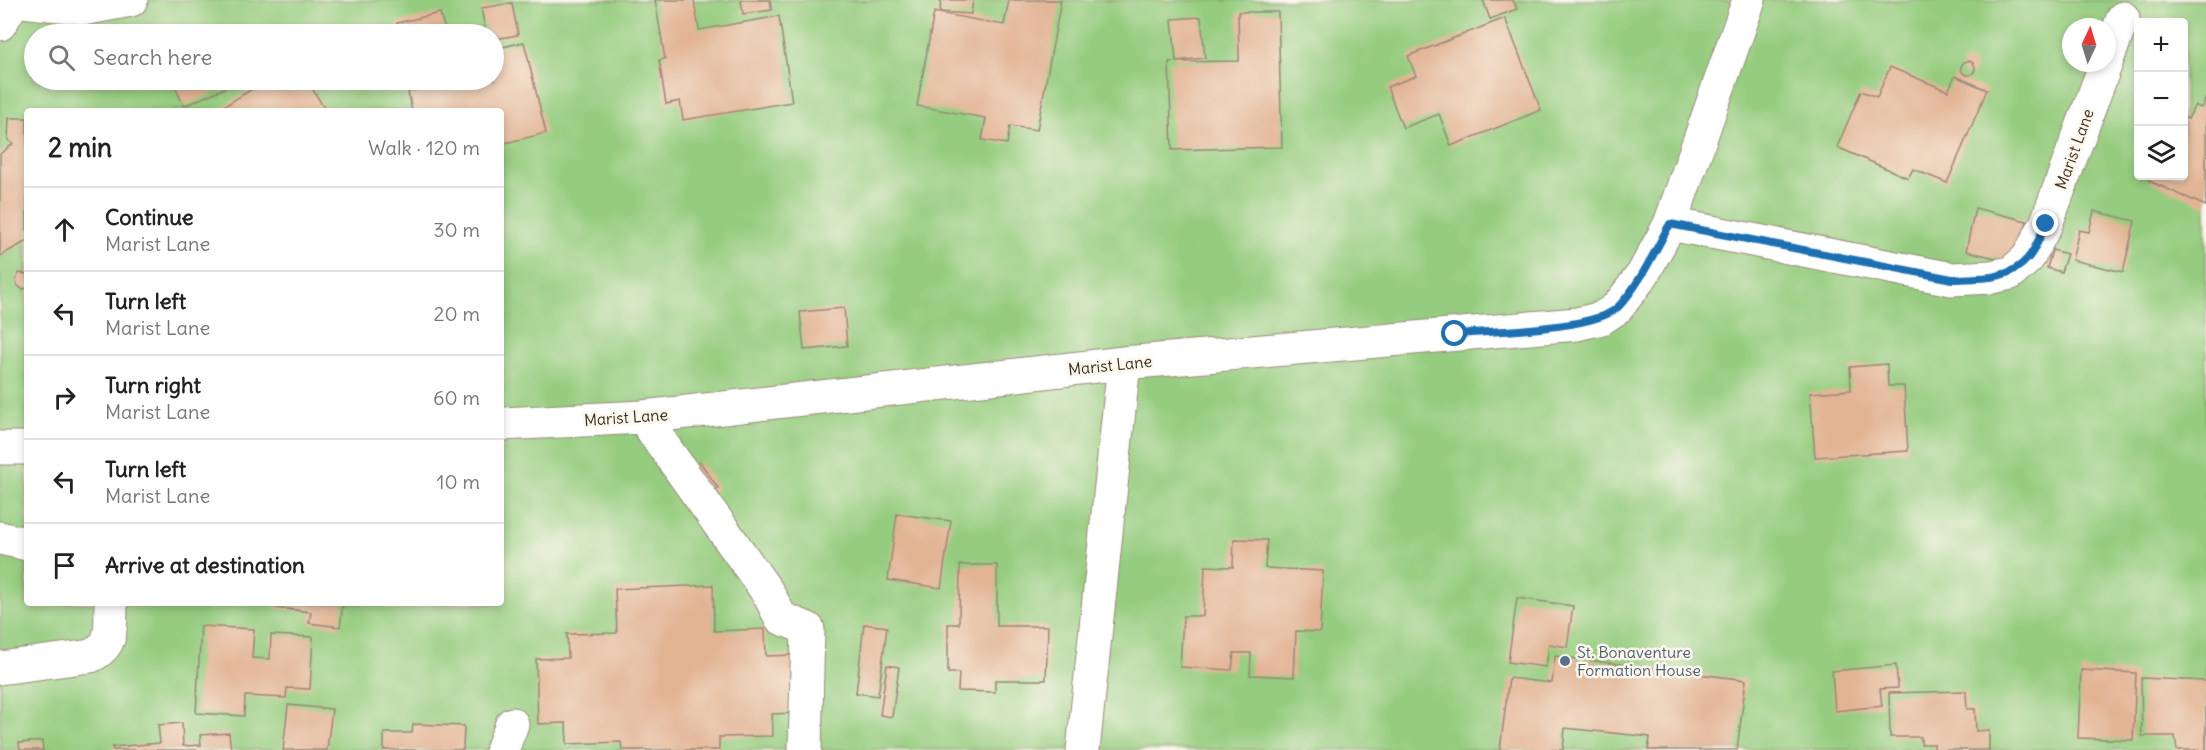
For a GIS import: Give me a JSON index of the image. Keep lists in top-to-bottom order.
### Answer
{
  "streets": {
    "street": ["Marist Lane"]
  },
  "places": ["St. Bonaventure Formation House"],
  "north": "top",
  "page": {
    "map_buttons": ["+", "−"],
    "search": "Search here",
    "heading": ["2 min", "Walk · 120 m"],
    "list": [
      ["Continue", "Marist Lane", "30 m"],
      ["Turn left", "Marist Lane", "20 m"],
      ["Turn right", "Marist Lane", "60 m"],
      ["Turn left", "Marist Lane", "10 m"],
      "Arrive at destination"
    ]
  }
}
